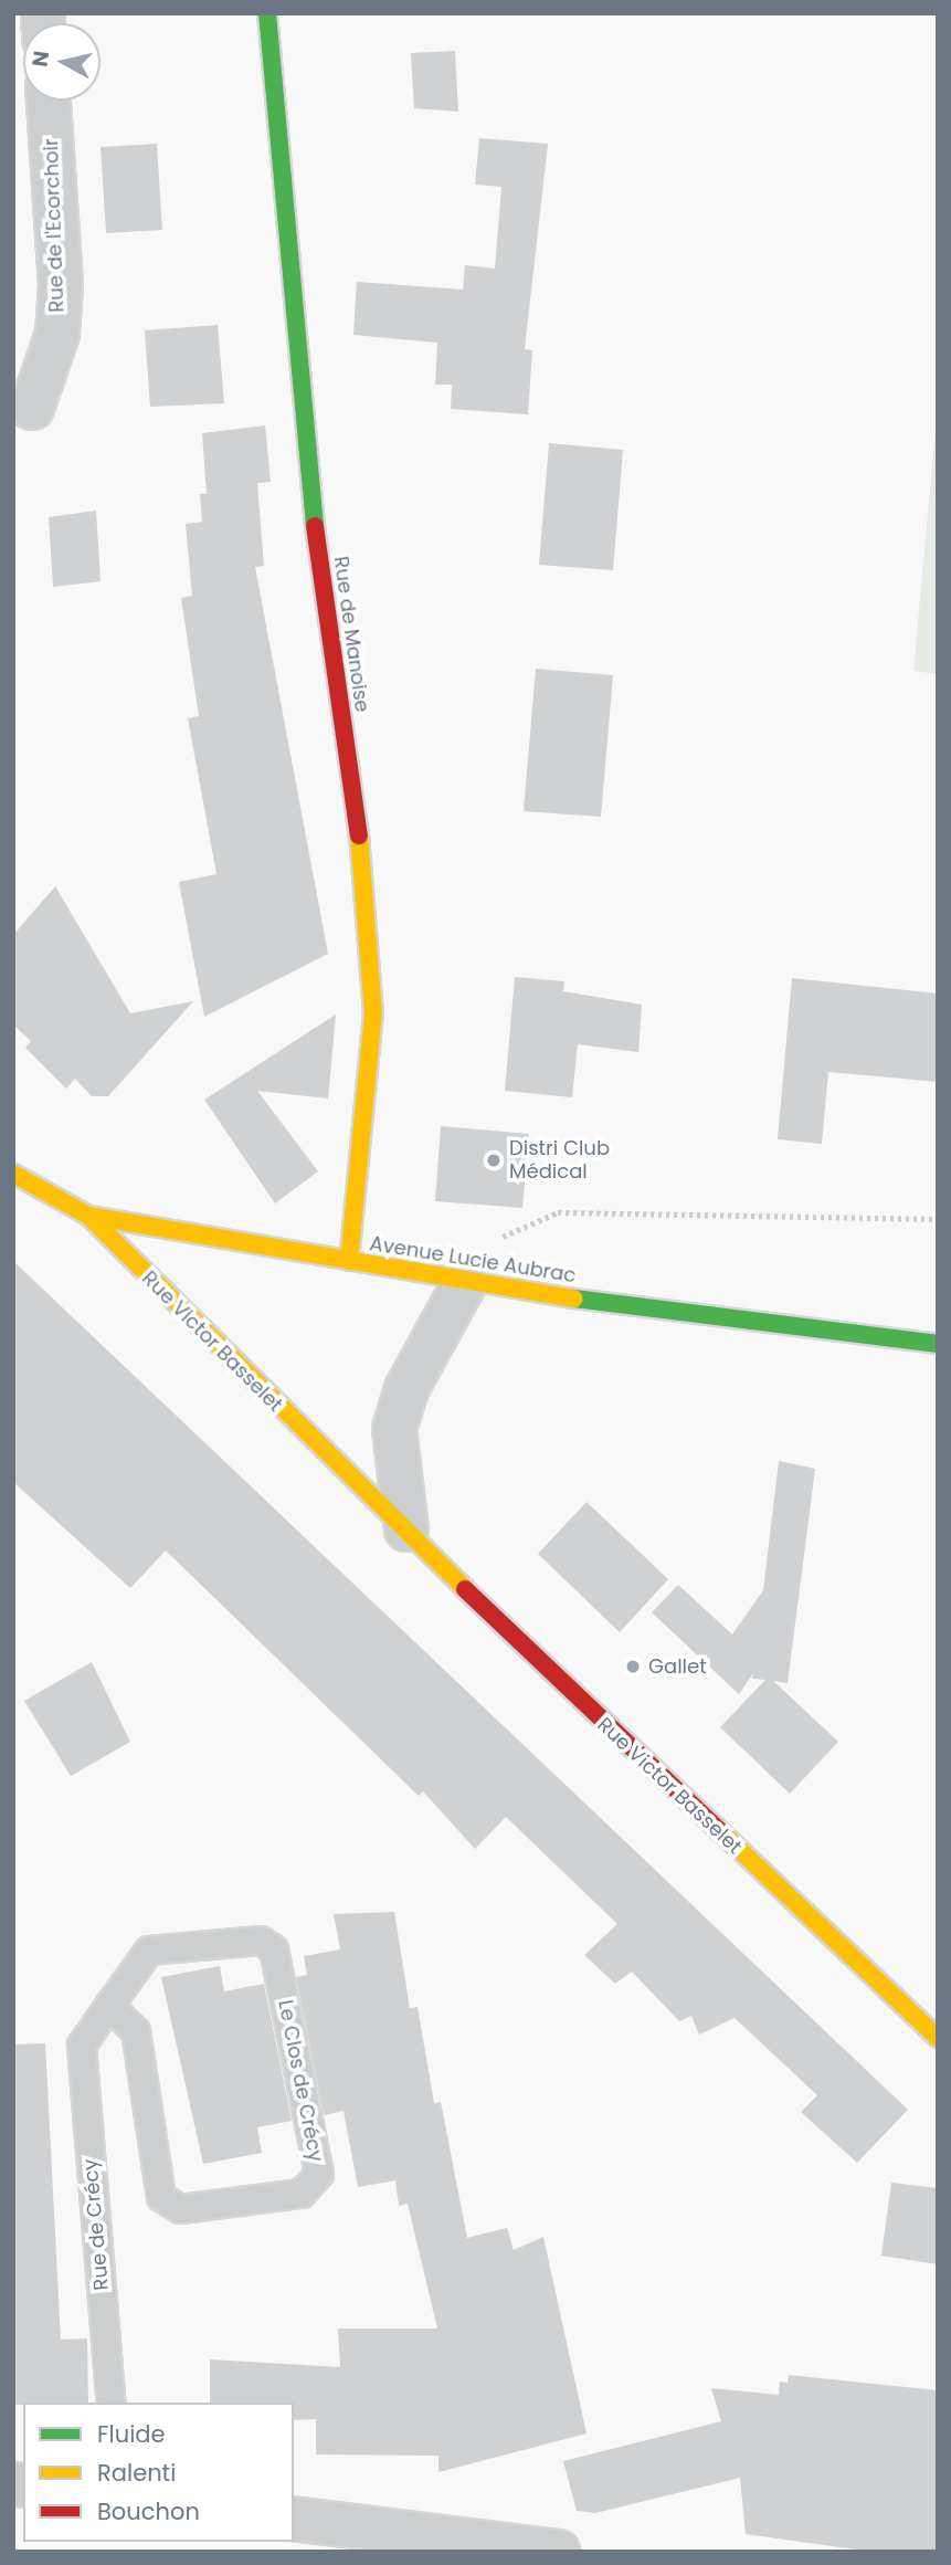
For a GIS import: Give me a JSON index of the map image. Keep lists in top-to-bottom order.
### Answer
{
  "streets": {
    "street": [
      "Rue de l'Ecorchoir",
      "Rue de Manoise",
      "Avenue Lucie Aubrac",
      "Rue Victor Basselet"
    ],
    "lane": ["Le Clos de Crécy", "Rue de Crécy"]
  },
  "crossings": [
    ["Rue de Manoise", "Avenue Lucie Aubrac"],
    ["Avenue Lucie Aubrac", "Rue Victor Basselet"],
    ["Le Clos de Crécy", "Rue de Crécy"]
  ],
  "places": ["Distri Club Médical", "Gallet"],
  "legend": ["Fluide", "Ralenti", "Bouchon"],
  "north": "left"
}
